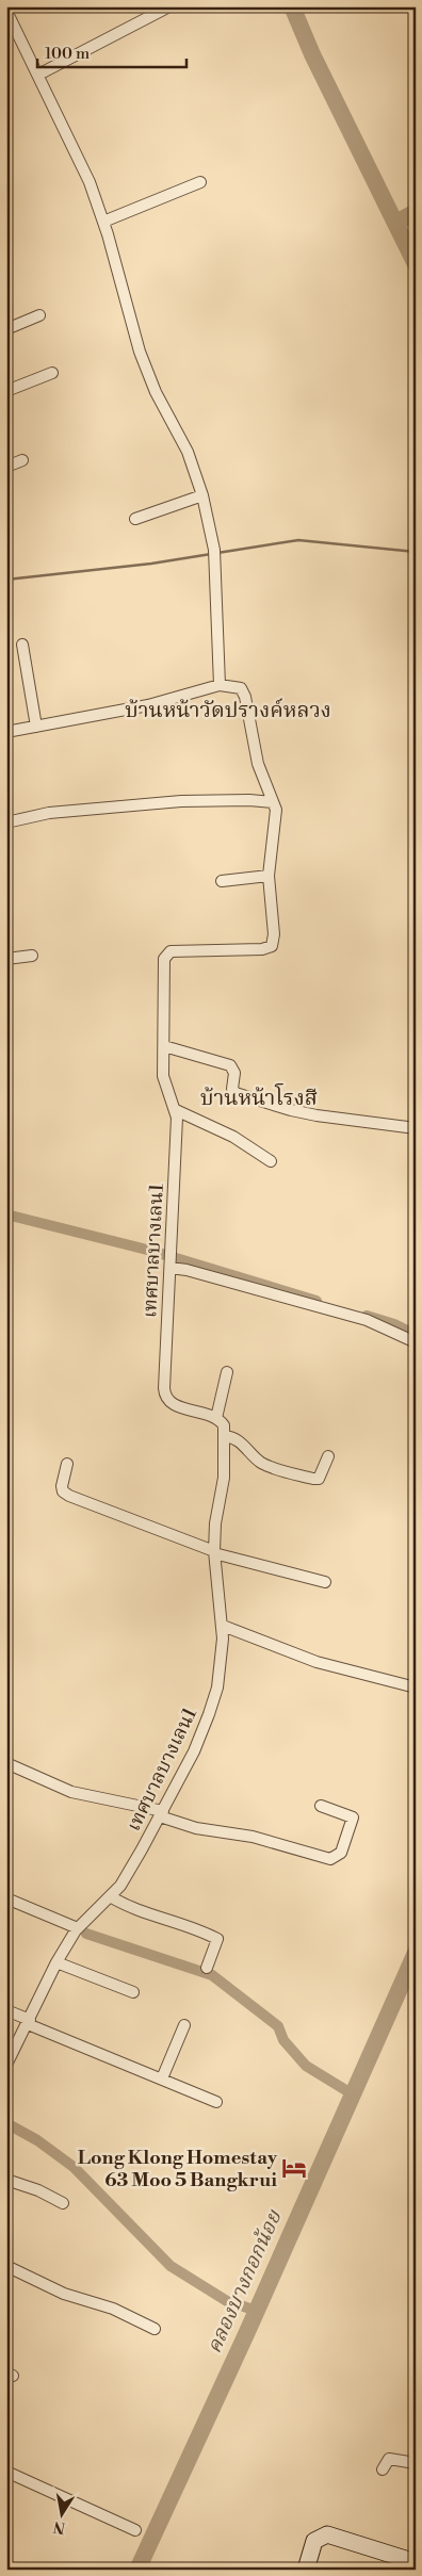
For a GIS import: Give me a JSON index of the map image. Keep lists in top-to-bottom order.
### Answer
{
  "streets": {
    "street": ["เทศบาลบางเลน1"]
  },
  "districts": ["บ้านหน้าวัดปรางค์หลวง", "บ้านหน้าโรงสี"],
  "water": ["คลองบางกอกน้อย"],
  "places": {
    "hotel": ["Long Klong Homestay 63 Moo 5 Bangkrui"]
  },
  "scale_bar": "100 m",
  "north": "bottom"
}
